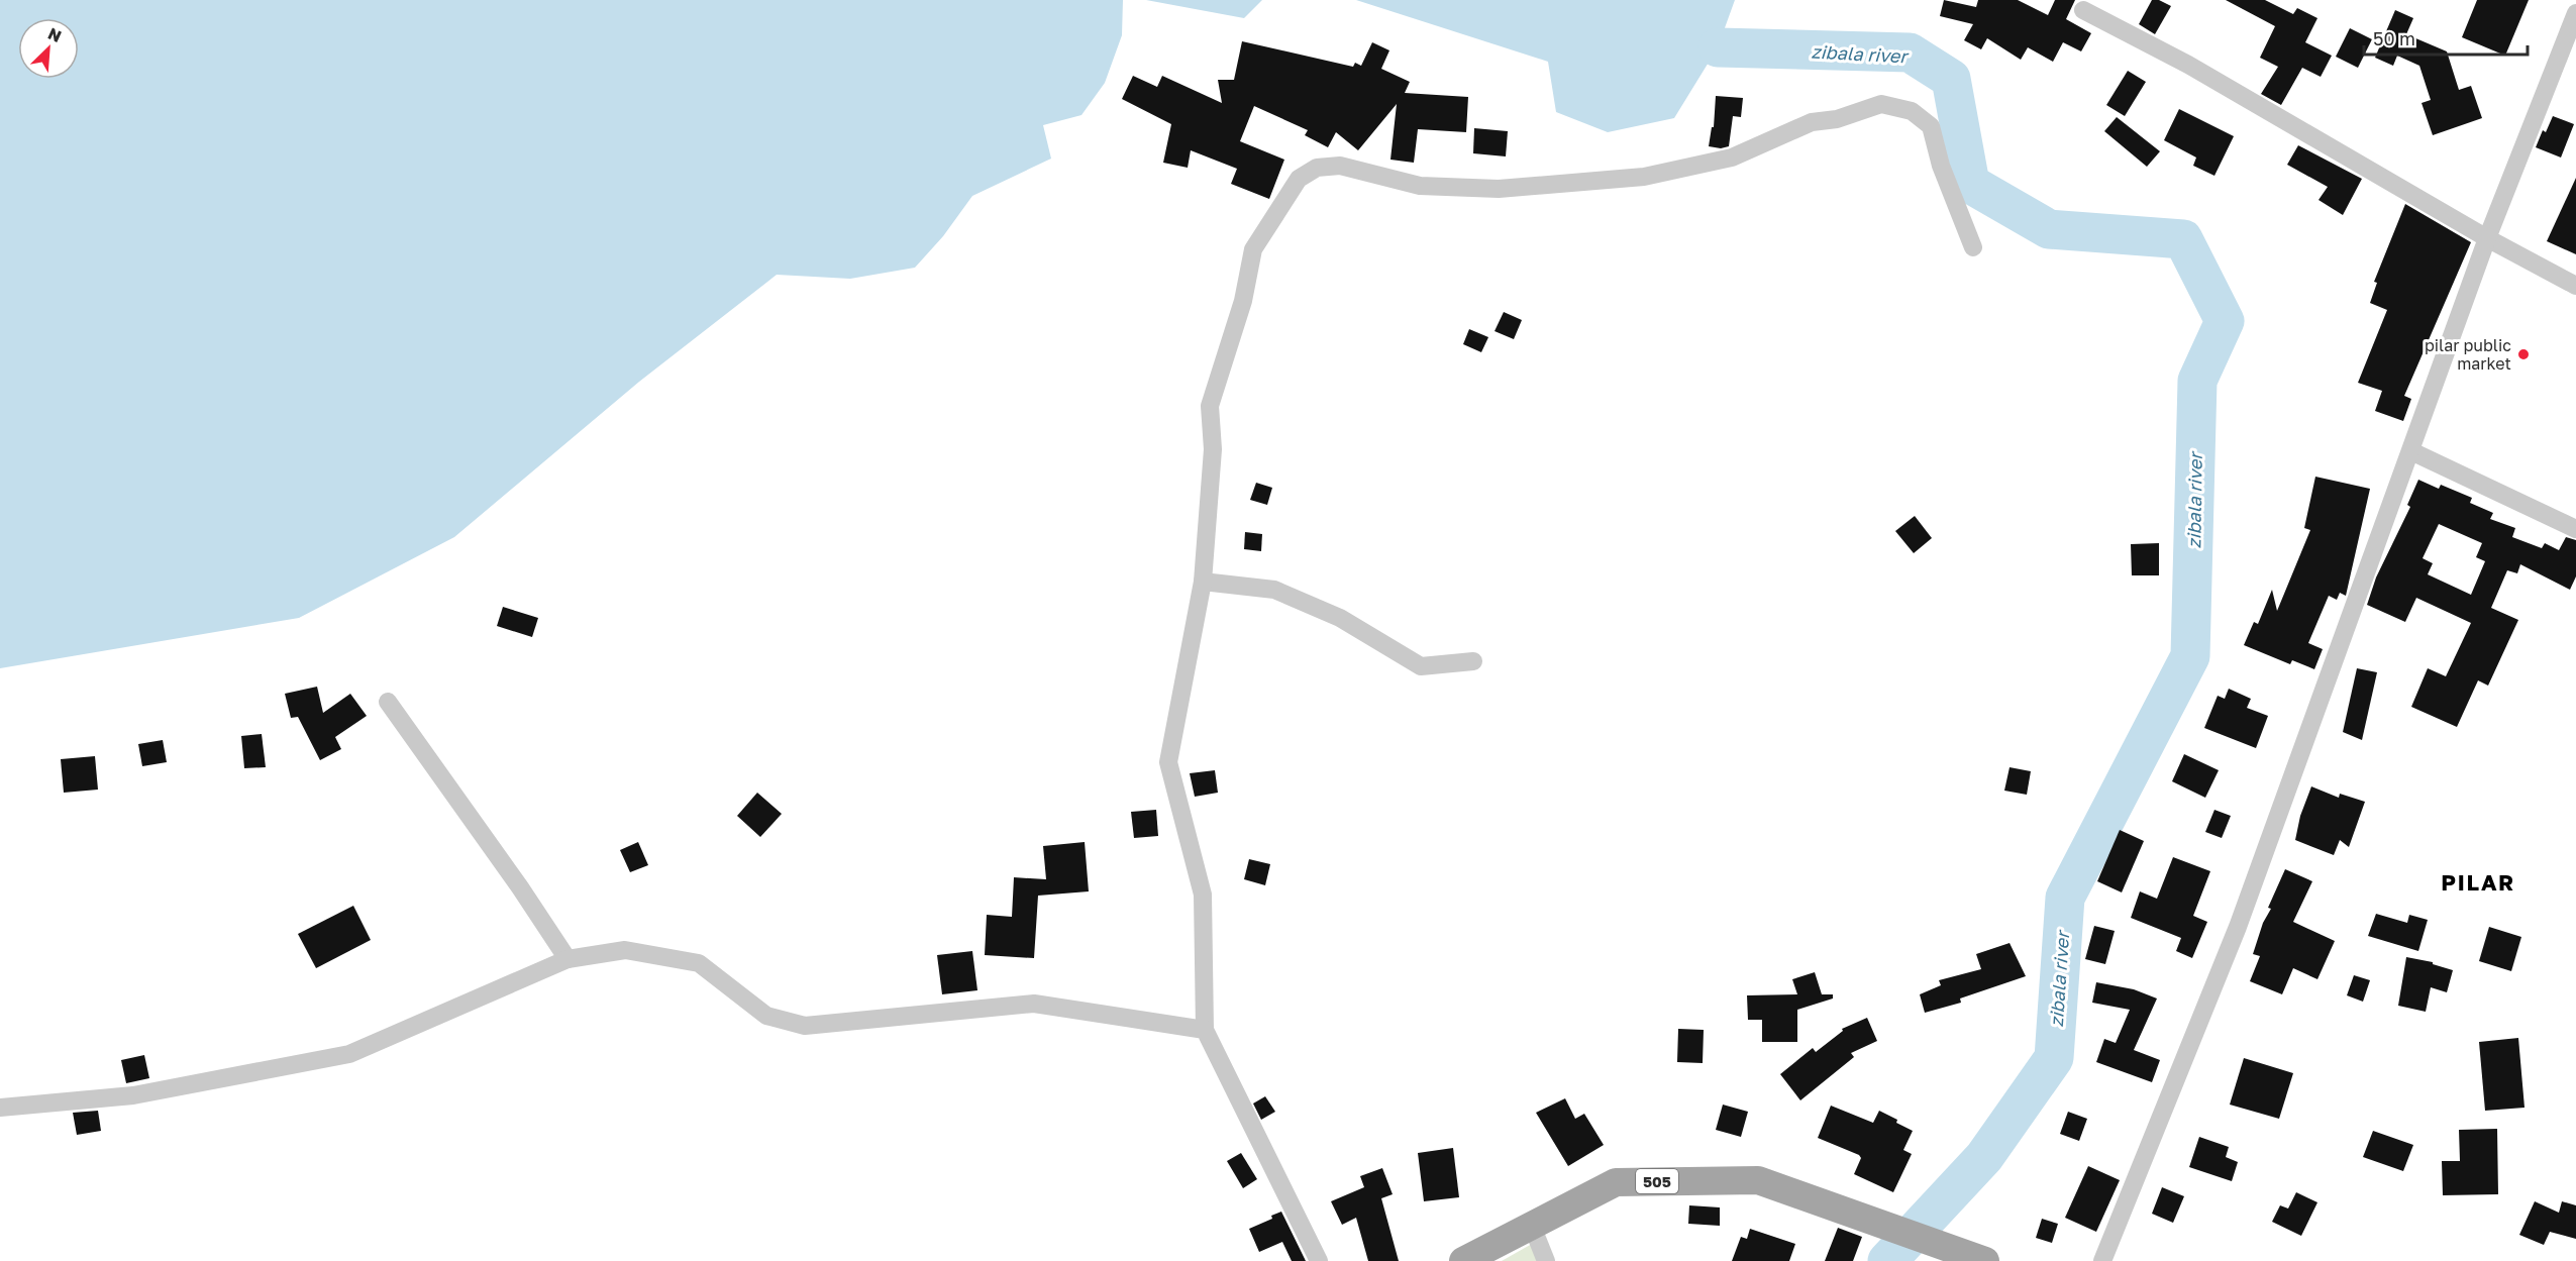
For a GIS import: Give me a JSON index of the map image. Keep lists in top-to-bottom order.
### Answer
{
  "streets": {
    "main road": ["505"]
  },
  "districts": ["PILAR"],
  "water": ["zibala river"],
  "places": ["pilar public market"],
  "scale_bar": "50 m",
  "north": "top right"
}
